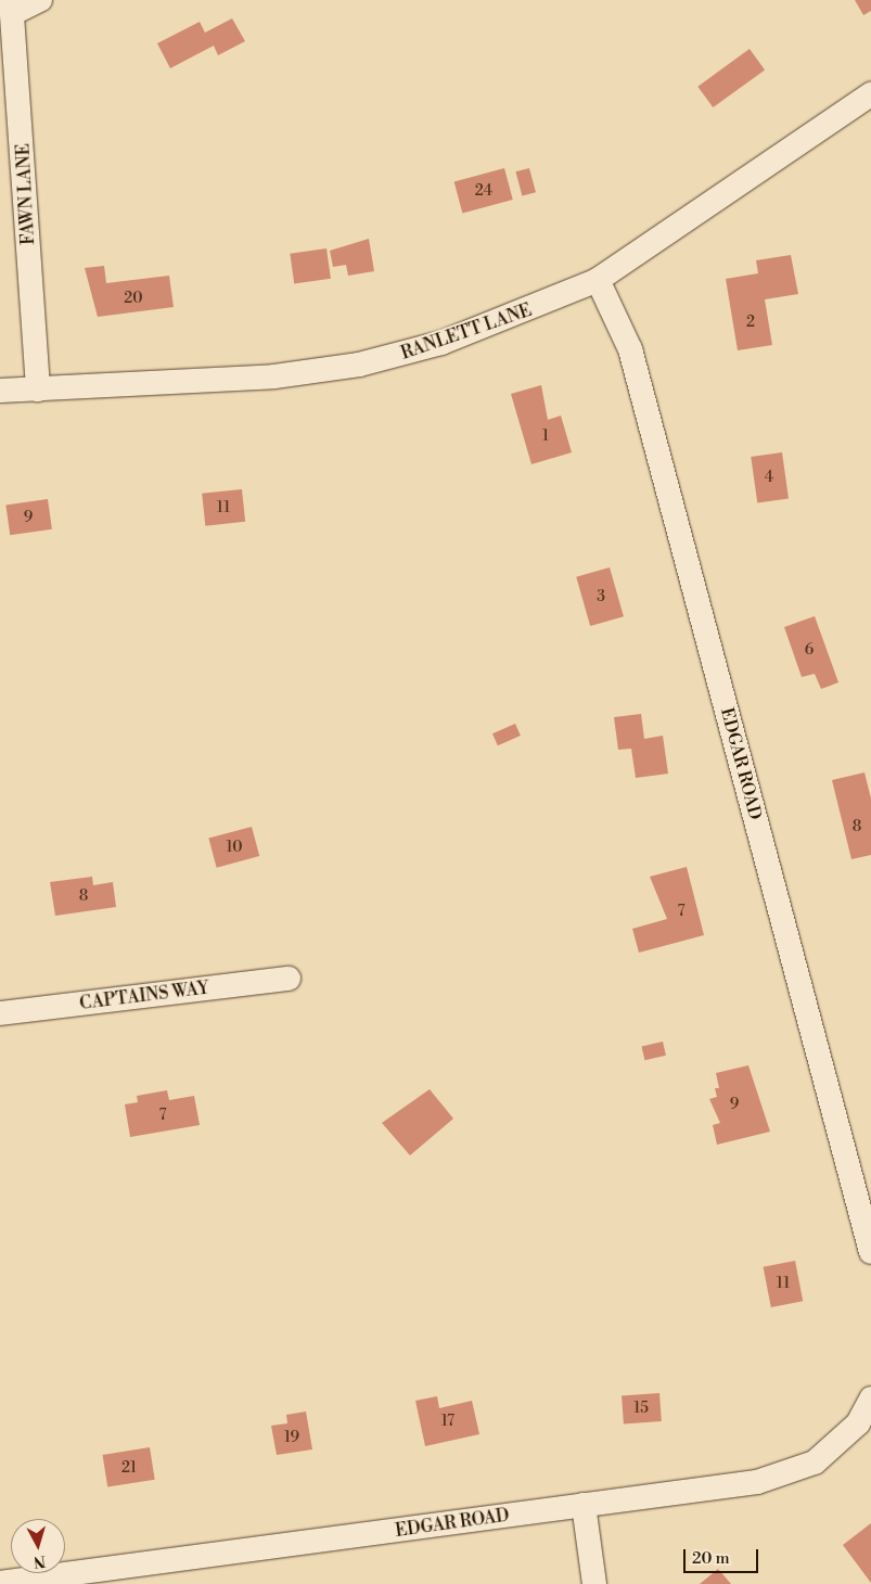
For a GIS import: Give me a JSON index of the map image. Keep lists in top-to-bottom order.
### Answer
{
  "streets": {
    "street": [
      "FAWN LANE",
      "RANLETT LANE",
      "EDGAR ROAD",
      "CAPTAINS WAY"
    ]
  },
  "crossings": [
    ["FAWN LANE", "RANLETT LANE"],
    ["RANLETT LANE", "EDGAR ROAD"]
  ],
  "house_numbers": [
    "24",
    "20",
    "2",
    "1",
    "4",
    "11",
    "9",
    "3",
    "6",
    "8",
    "10",
    "8",
    "7",
    "9",
    "7",
    "11",
    "15",
    "17",
    "19",
    "21"
  ],
  "scale_bar": "20 m",
  "north": "bottom"
}
